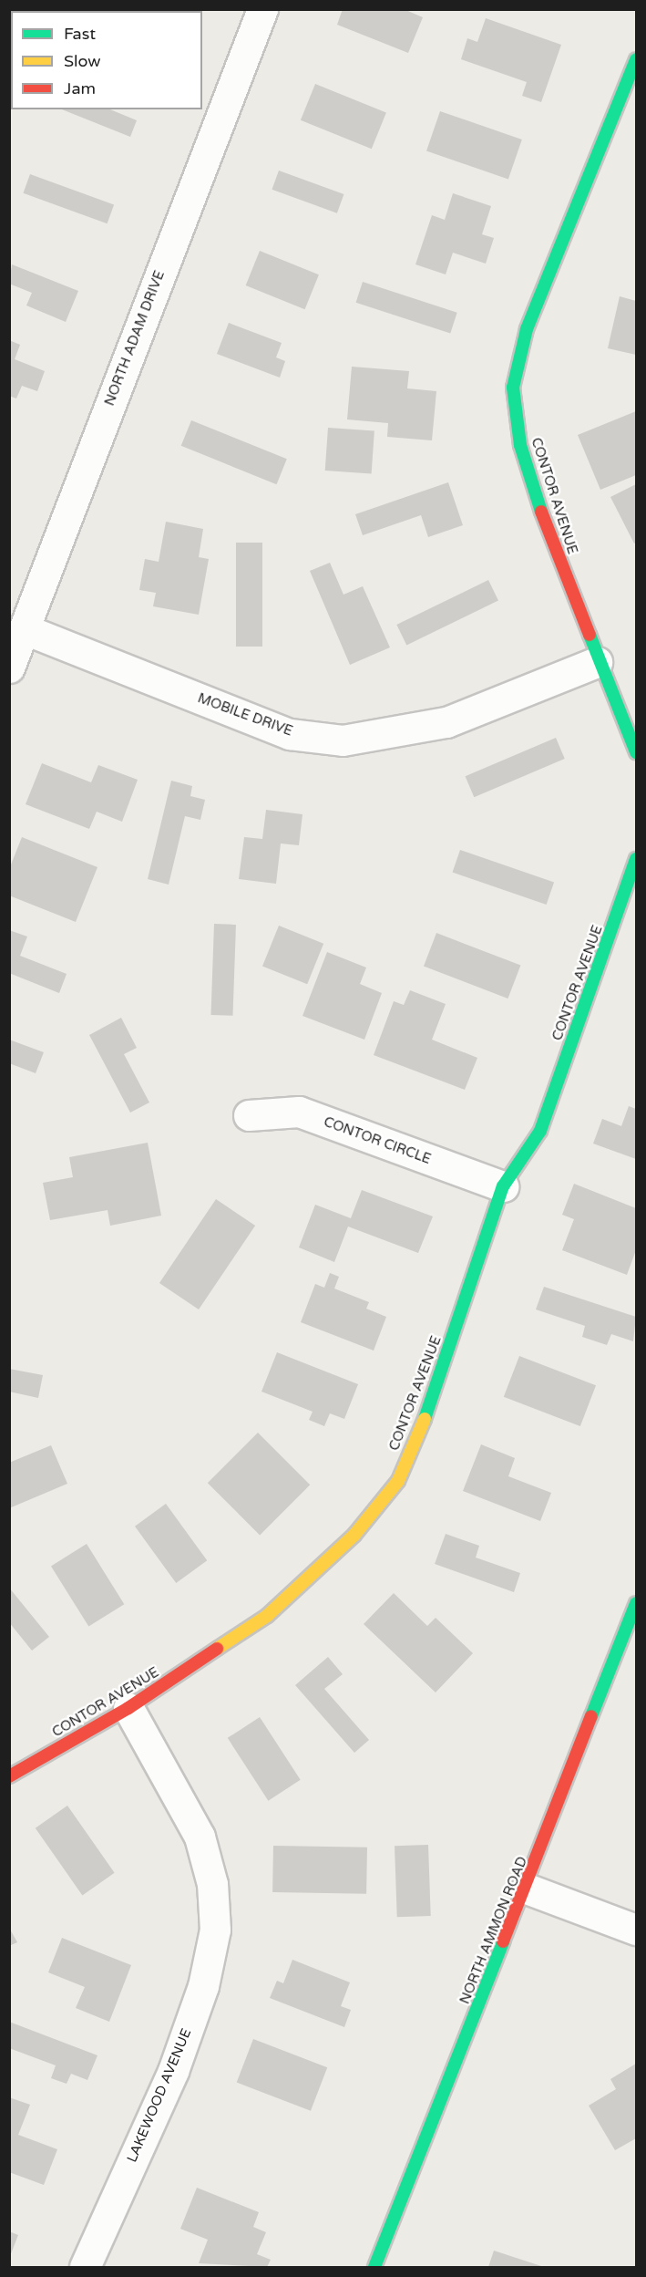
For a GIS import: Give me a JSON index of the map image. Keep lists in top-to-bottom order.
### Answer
{
  "streets": {
    "street": [
      "NORTH ADAM DRIVE",
      "CONTOR AVENUE",
      "MOBILE DRIVE",
      "CONTOR CIRCLE",
      "NORTH AMMON ROAD",
      "LAKEWOOD AVENUE"
    ]
  },
  "crossings": [
    ["NORTH ADAM DRIVE", "MOBILE DRIVE"],
    ["CONTOR AVENUE", "MOBILE DRIVE"],
    ["CONTOR AVENUE", "CONTOR CIRCLE"],
    ["CONTOR AVENUE", "LAKEWOOD AVENUE"]
  ],
  "legend": ["Fast", "Slow", "Jam"]
}
